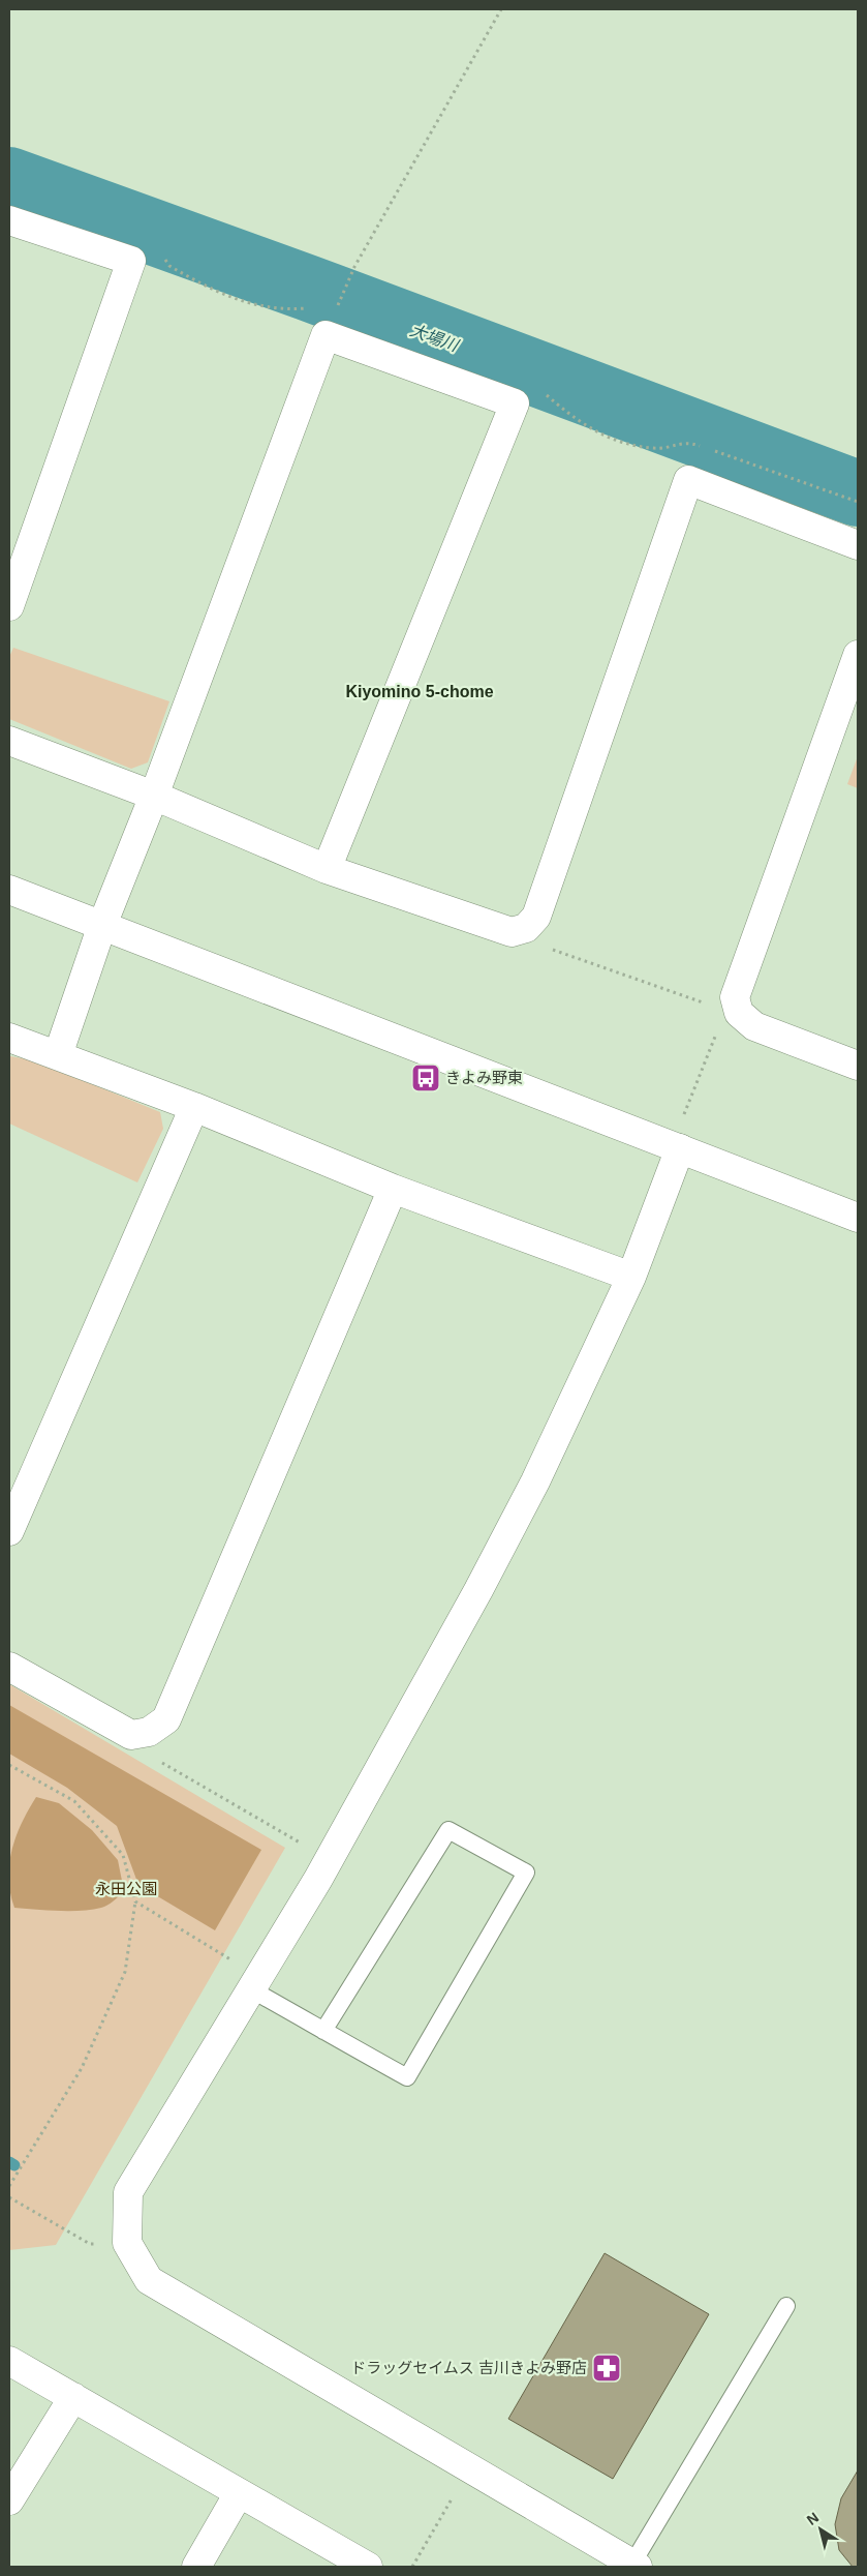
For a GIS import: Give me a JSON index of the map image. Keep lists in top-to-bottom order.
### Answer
{
  "districts": ["Kiyomino 5-chome"],
  "water": ["大場川"],
  "parks": ["永田公園"],
  "places": {
    "bus stop": ["きよみ野東"],
    "pharmacy": ["ドラッグセイムス 吉川きよみ野店"]
  },
  "north": "top left"
}
